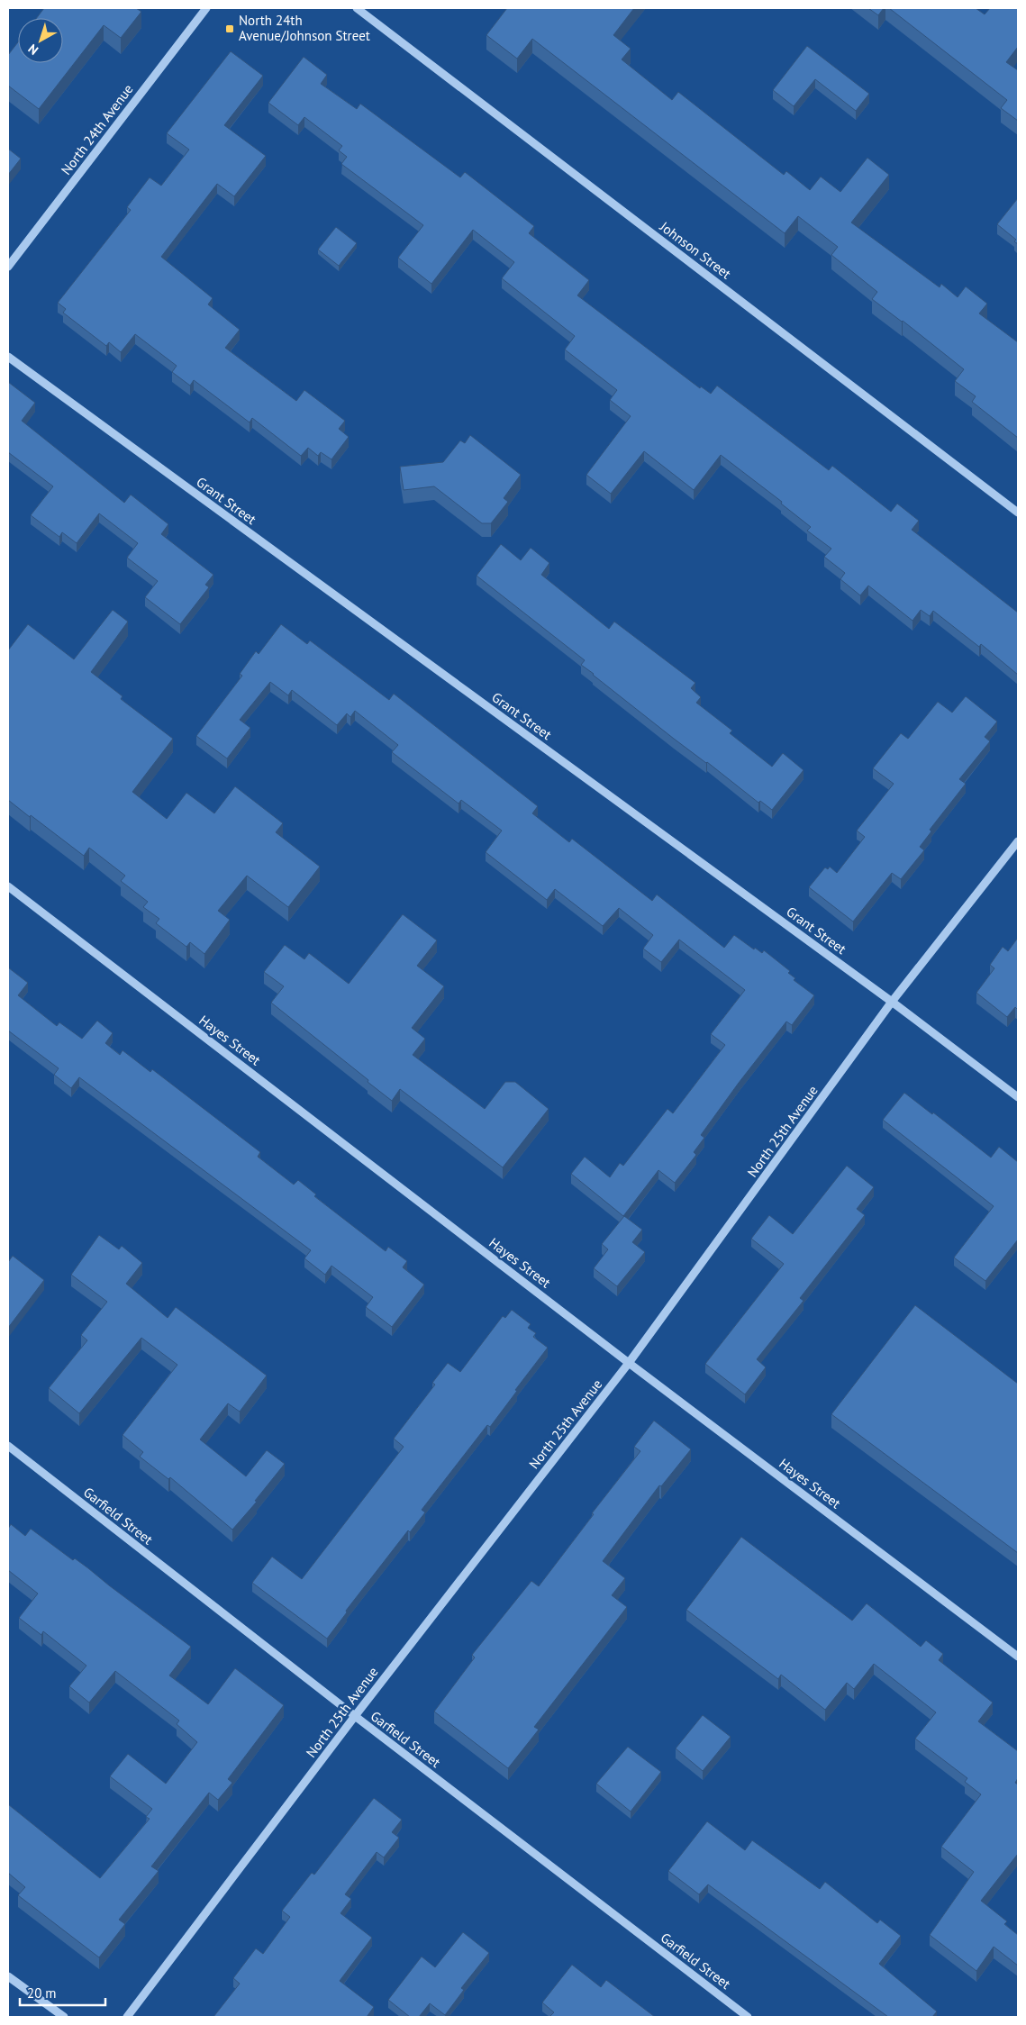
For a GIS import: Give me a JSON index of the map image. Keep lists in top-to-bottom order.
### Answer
{
  "streets": {
    "street": [
      "North 24th Avenue",
      "Johnson Street",
      "Grant Street",
      "Hayes Street",
      "North 25th Avenue",
      "Garfield Street"
    ]
  },
  "crossings": [
    ["Grant Street", "North 25th Avenue"],
    ["Hayes Street", "North 25th Avenue"],
    ["North 25th Avenue", "Garfield Street"]
  ],
  "places": {
    "transit": ["North 24th Avenue/Johnson Street"]
  },
  "scale_bar": "20 m",
  "north": "bottom left"
}
